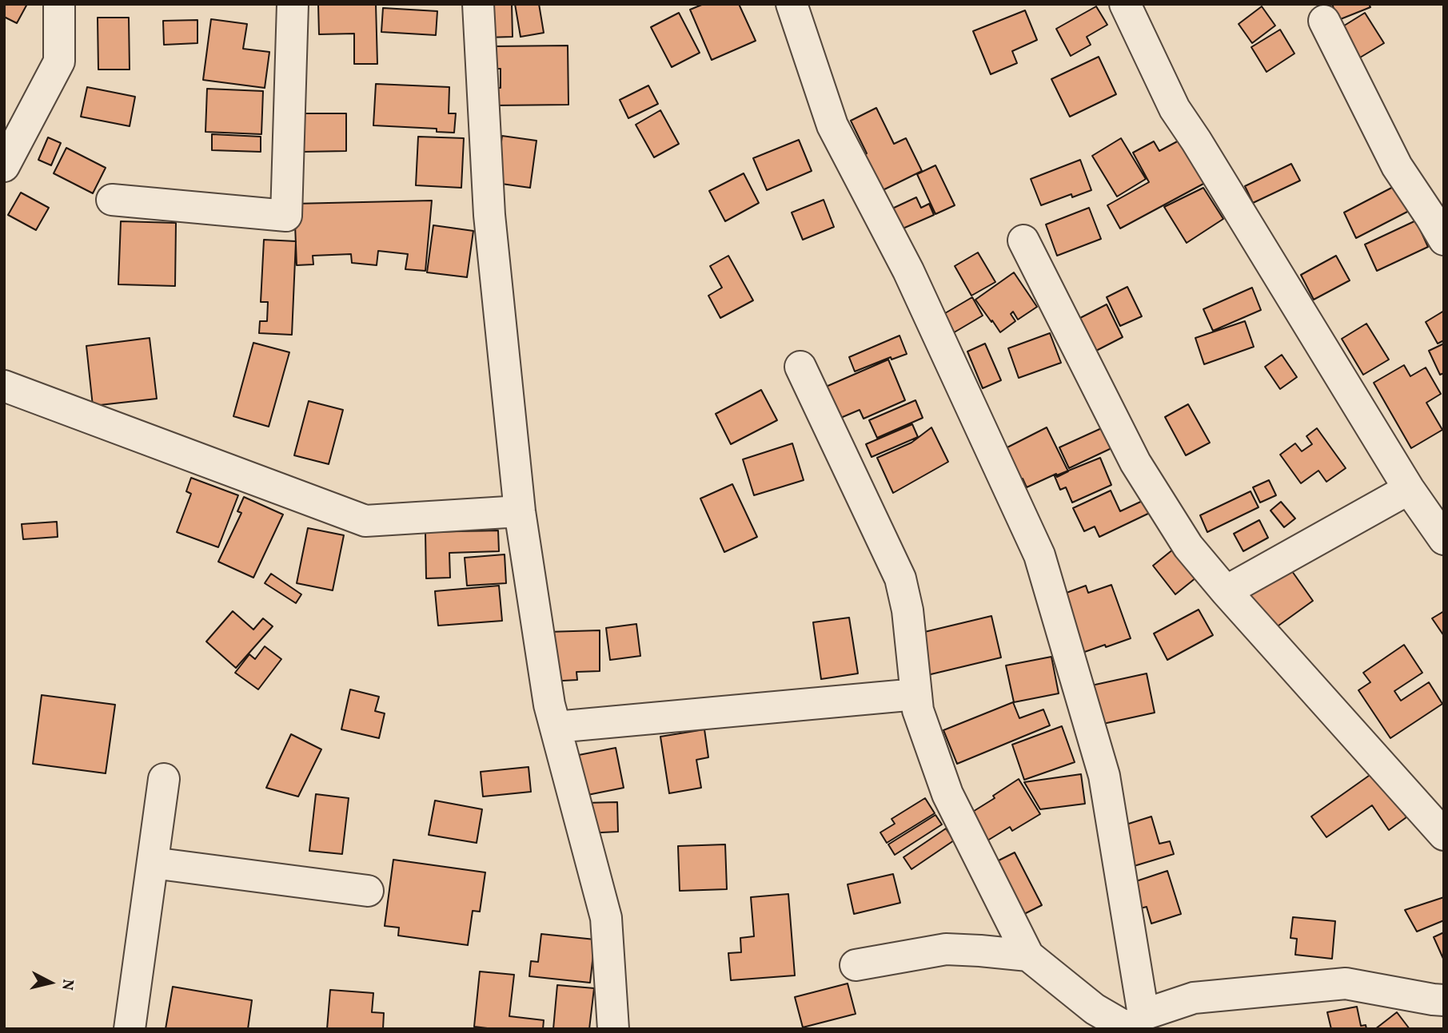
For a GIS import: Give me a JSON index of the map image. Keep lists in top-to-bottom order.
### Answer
{
  "north": "right"
}
